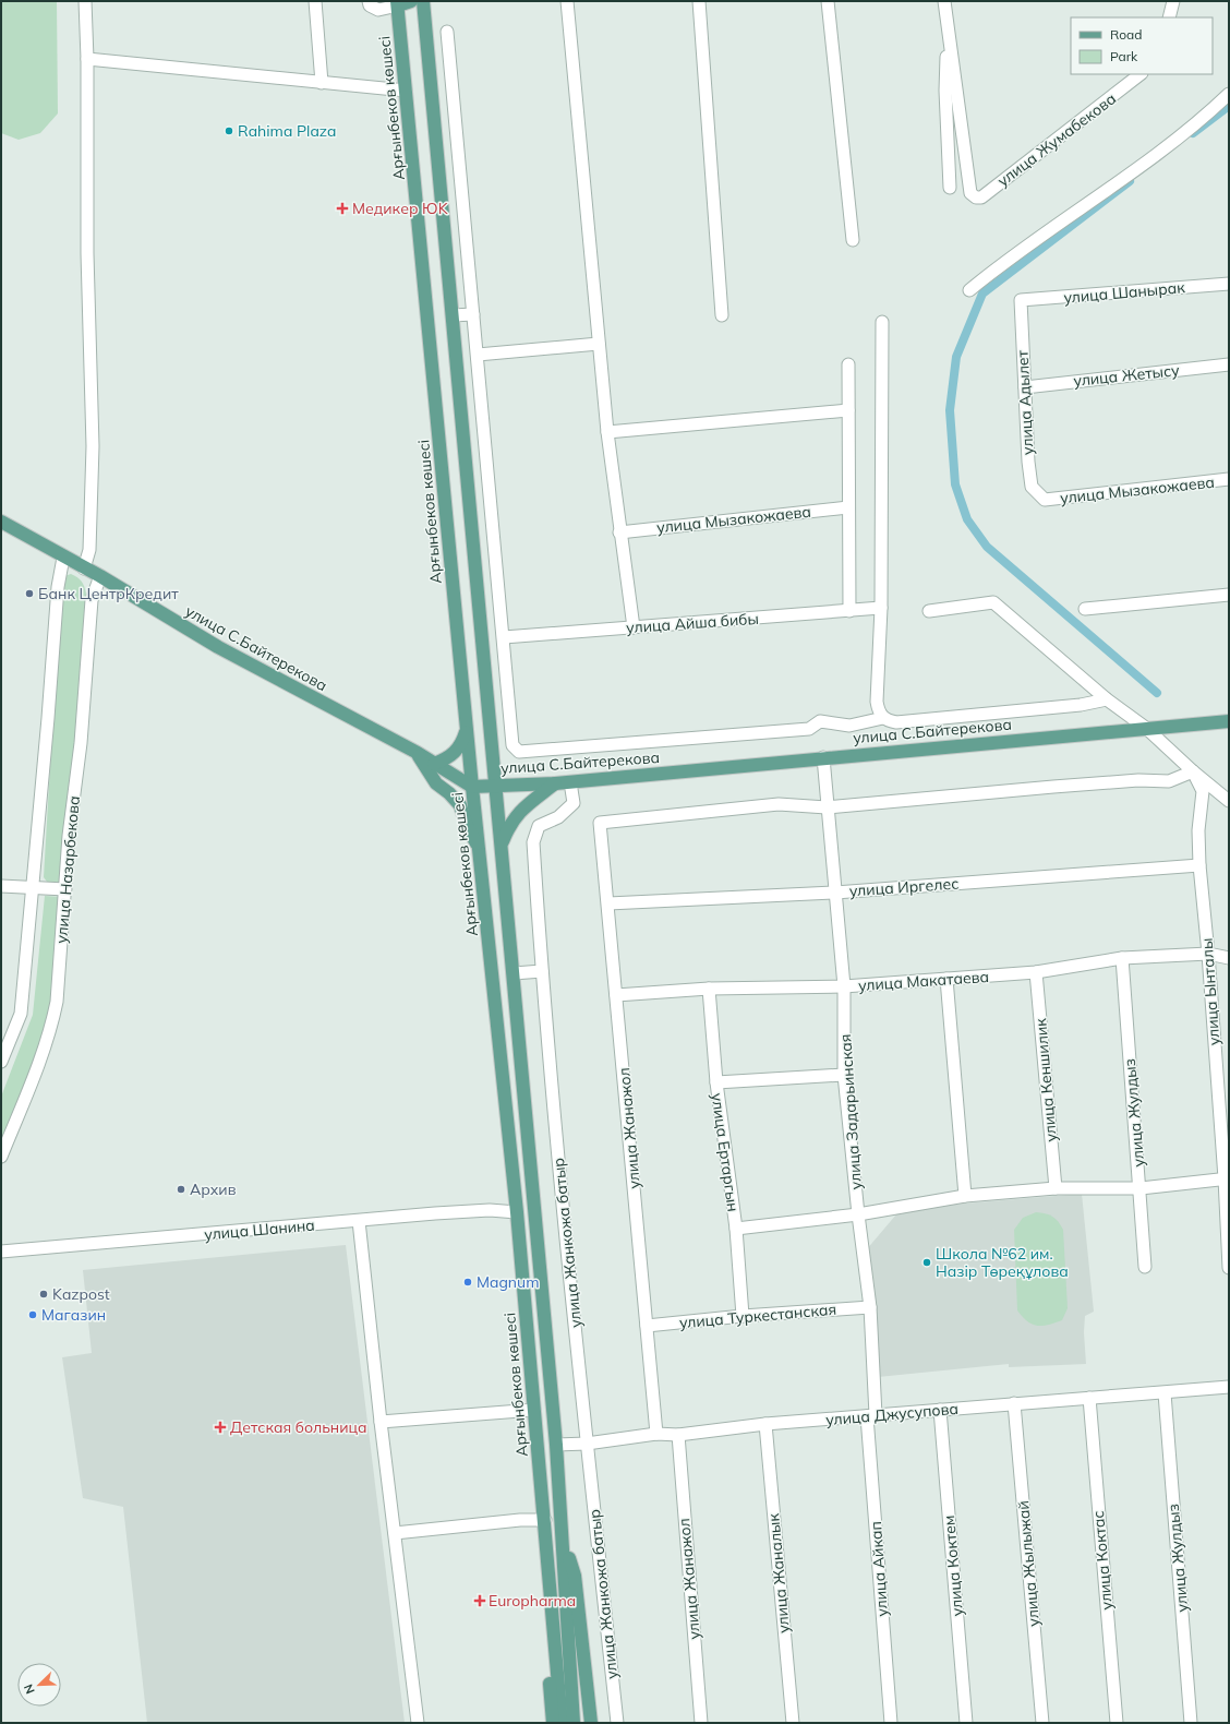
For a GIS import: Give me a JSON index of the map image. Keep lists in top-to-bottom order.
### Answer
{
  "streets": {
    "main road": ["Арғынбеков көшесі", "улица С.Байтерекова"],
    "street": [
      "улица Жумабекова",
      "улица Шанырак",
      "улица Жетысу",
      "улица Адылет",
      "улица Мызакожаева",
      "улица Айша бибы",
      "улица Назарбекова",
      "улица Иргелес",
      "улица Макатаева",
      "улица Ынталы",
      "улица Кеншилик",
      "улица Задарьинская",
      "улица Жулдыз",
      "улица Жанажол",
      "улица Ертаргын",
      "улица Шанина",
      "улица Жанкожа батыр",
      "улица Туркестанская",
      "улица Джусупова",
      "улица Коктас",
      "улица Жылыжай",
      "улица Коктем",
      "улица Айкап",
      "улица Жаналык"
    ]
  },
  "crossings": [
    ["Арғынбеков көшесі", "улица С.Байтерекова"],
    ["Арғынбеков көшесі", "улица Шанина"],
    ["улица Шанырак", "улица Адылет"],
    ["улица Жетысу", "улица Адылет"],
    ["улица Адылет", "улица Мызакожаева"],
    ["улица С.Байтерекова", "улица Назарбекова"],
    ["улица С.Байтерекова", "улица Задарьинская"],
    ["улица С.Байтерекова", "улица Жанкожа батыр"],
    ["улица Иргелес", "улица Ынталы"],
    ["улица Иргелес", "улица Задарьинская"],
    ["улица Иргелес", "улица Жанажол"],
    ["улица Макатаева", "улица Ынталы"],
    ["улица Макатаева", "улица Кеншилик"],
    ["улица Макатаева", "улица Задарьинская"],
    ["улица Макатаева", "улица Жулдыз"],
    ["улица Макатаева", "улица Жанажол"],
    ["улица Макатаева", "улица Ертаргын"],
    ["улица Задарьинская", "улица Жанажол"],
    ["улица Задарьинская", "улица Туркестанская"],
    ["улица Задарьинская", "улица Джусупова"],
    ["улица Задарьинская", "улица Айкап"],
    ["улица Жулдыз", "улица Джусупова"],
    ["улица Жанажол", "улица Туркестанская"],
    ["улица Жанажол", "улица Джусупова"],
    ["улица Ертаргын", "улица Туркестанская"],
    ["улица Жанкожа батыр", "улица Джусупова"],
    ["улица Джусупова", "улица Коктас"],
    ["улица Джусупова", "улица Жылыжай"],
    ["улица Джусупова", "улица Коктем"],
    ["улица Джусупова", "улица Айкап"],
    ["улица Джусупова", "улица Жаналык"]
  ],
  "places": {
    "other": [
      "Rahima Plaza",
      "Банк ЦентрКредит",
      "Архив",
      "Школа №62 им. Назір Төреқұлова",
      "Magnum",
      "Kazpost",
      "Магазин"
    ],
    "health": ["Медикер ЮK", "Детская больница", "Europharma"]
  },
  "legend": ["Road", "Park"],
  "north": "bottom left"
}
